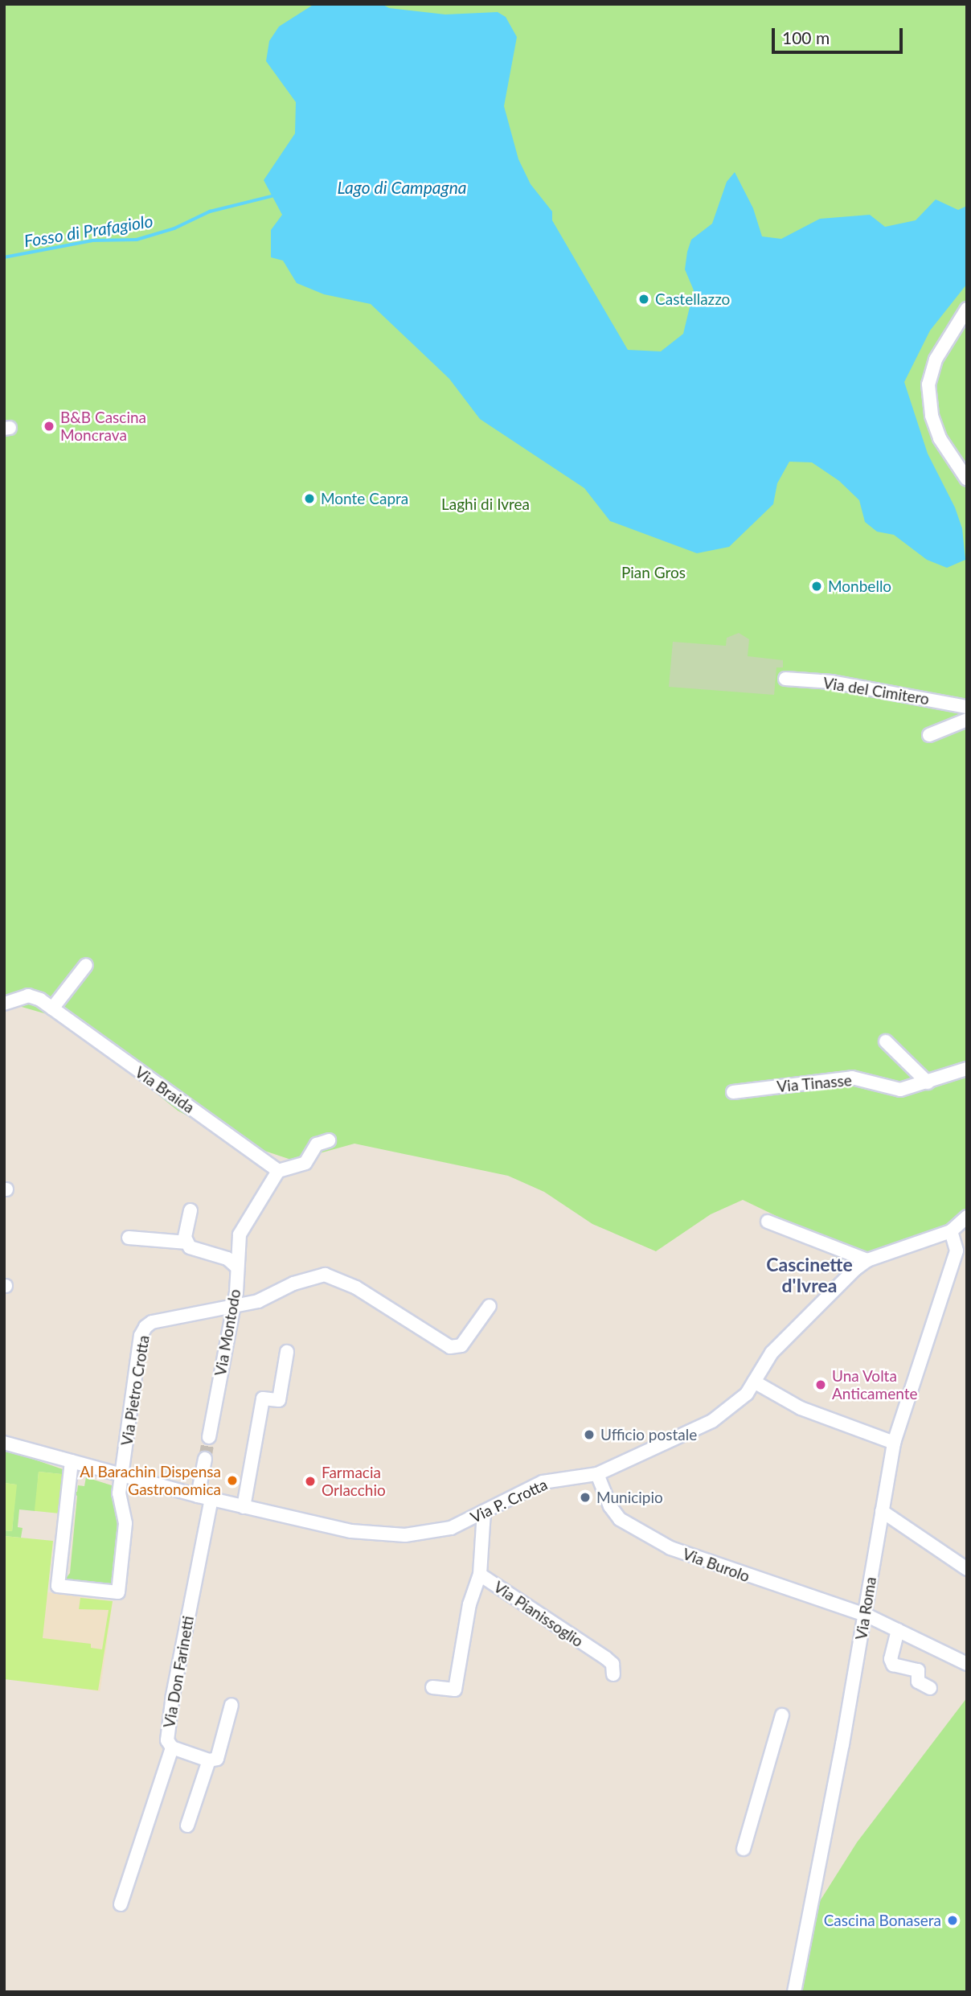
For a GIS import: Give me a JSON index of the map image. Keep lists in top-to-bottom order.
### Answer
{
  "streets": {
    "street": [
      "Via del Cimitero",
      "Via Tinasse",
      "Via Braida",
      "Via Montodo",
      "Via Pietro Crotta",
      "Via P. Crotta",
      "Via Burolo",
      "Via Roma",
      "Via Pianissoglio",
      "Via Don Farinetti"
    ]
  },
  "crossings": [
    ["Via Braida", "Via Montodo"],
    ["Via Montodo", "Via Pietro Crotta"],
    ["Via P. Crotta", "Via Burolo"],
    ["Via P. Crotta", "Via Roma"],
    ["Via P. Crotta", "Via Pianissoglio"],
    ["Via Burolo", "Via Roma"]
  ],
  "districts": ["Cascinette d'Ivrea"],
  "water": ["Lago di Campagna", "Fosso di Prafagiolo"],
  "parks": ["Laghi di Ivrea", "Pian Gros"],
  "places": [
    "Castellazzo",
    "B&B Cascina Moncrava",
    "Monte Capra",
    "Monbello",
    "Una Volta Anticamente",
    "Ufficio postale",
    "Al Barachin Dispensa Gastronomica",
    "Farmacia Orlacchio",
    "Municipio",
    "Cascina Bonasera"
  ],
  "scale_bar": "100 m"
}
